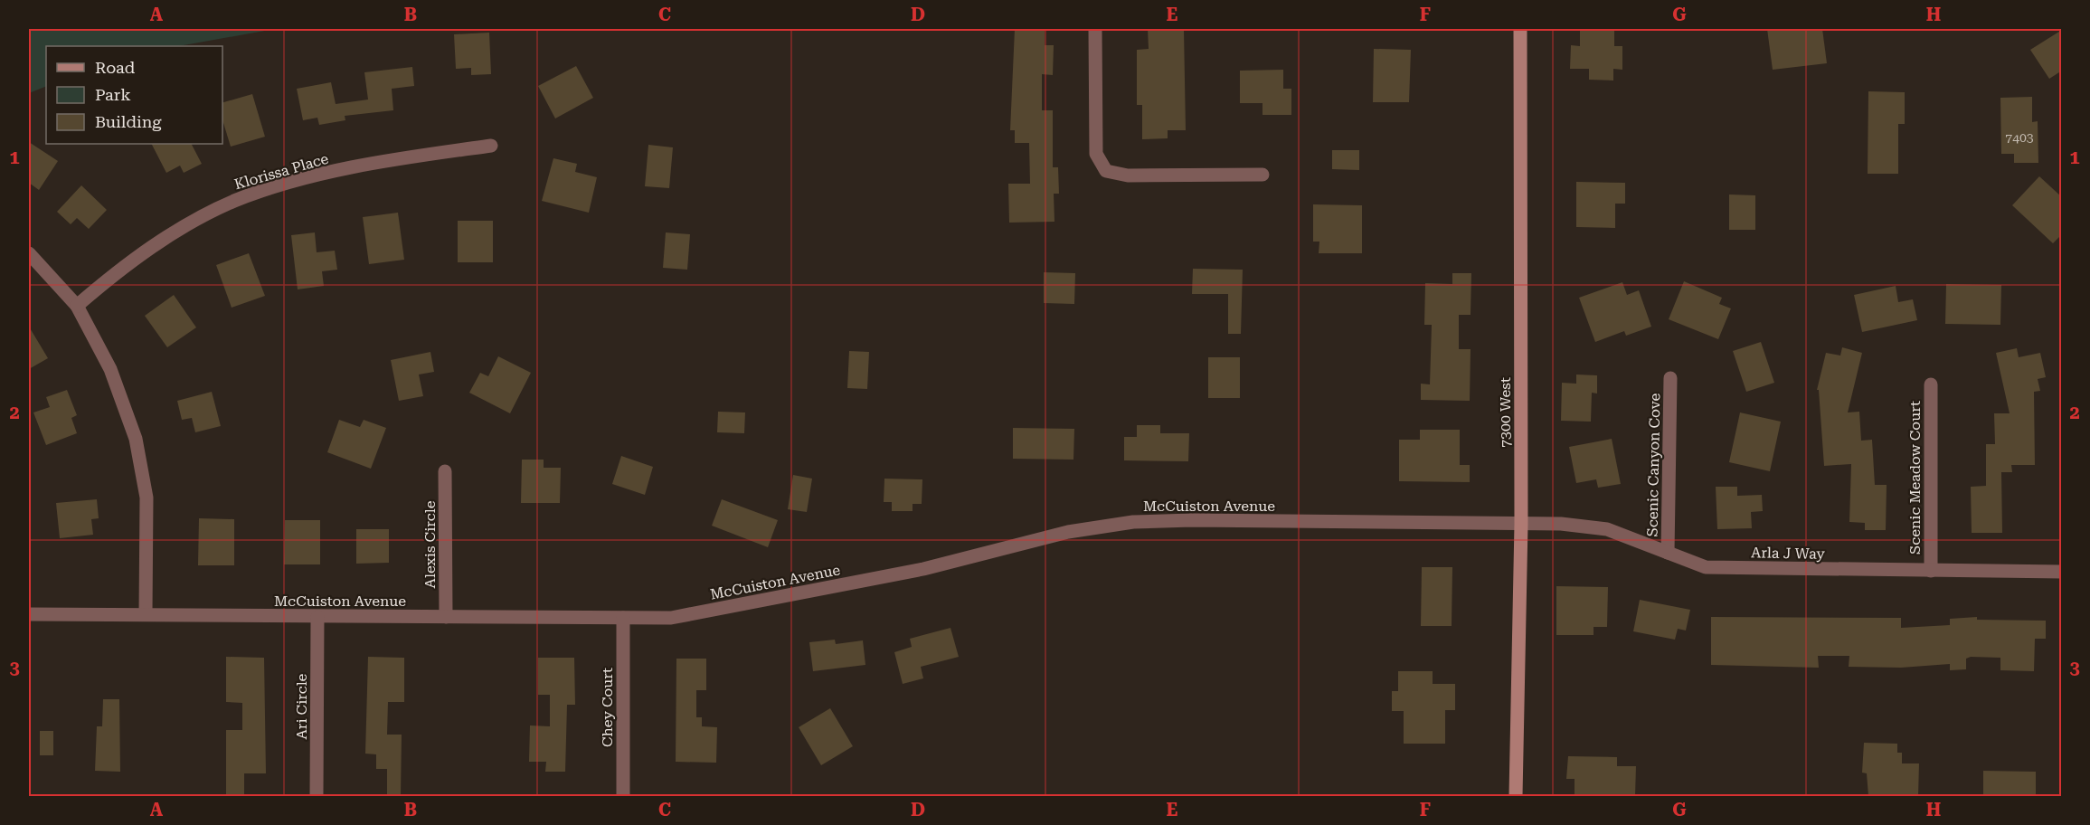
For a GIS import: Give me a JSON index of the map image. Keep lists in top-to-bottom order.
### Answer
{
  "streets": {
    "street": [
      "Klorissa Place",
      "7300 West",
      "Scenic Canyon Cove",
      "Scenic Meadow Court",
      "McCuiston Avenue",
      "Alexis Circle",
      "Arla J Way",
      "Ari Circle",
      "Chey Court"
    ]
  },
  "crossings": [
    ["7300 West", "McCuiston Avenue"],
    ["7300 West", "Arla J Way"],
    ["Scenic Canyon Cove", "Arla J Way"],
    ["Scenic Meadow Court", "Arla J Way"],
    ["McCuiston Avenue", "Alexis Circle"],
    ["McCuiston Avenue", "Arla J Way"],
    ["McCuiston Avenue", "Ari Circle"],
    ["McCuiston Avenue", "Chey Court"]
  ],
  "house_numbers": ["7403"],
  "legend": ["Road", "Park", "Building"],
  "grid": {
    "columns": [
      "A",
      "B",
      "C",
      "D",
      "E",
      "F",
      "G",
      "H"
    ],
    "rows": ["1", "2", "3"]
  }
}
